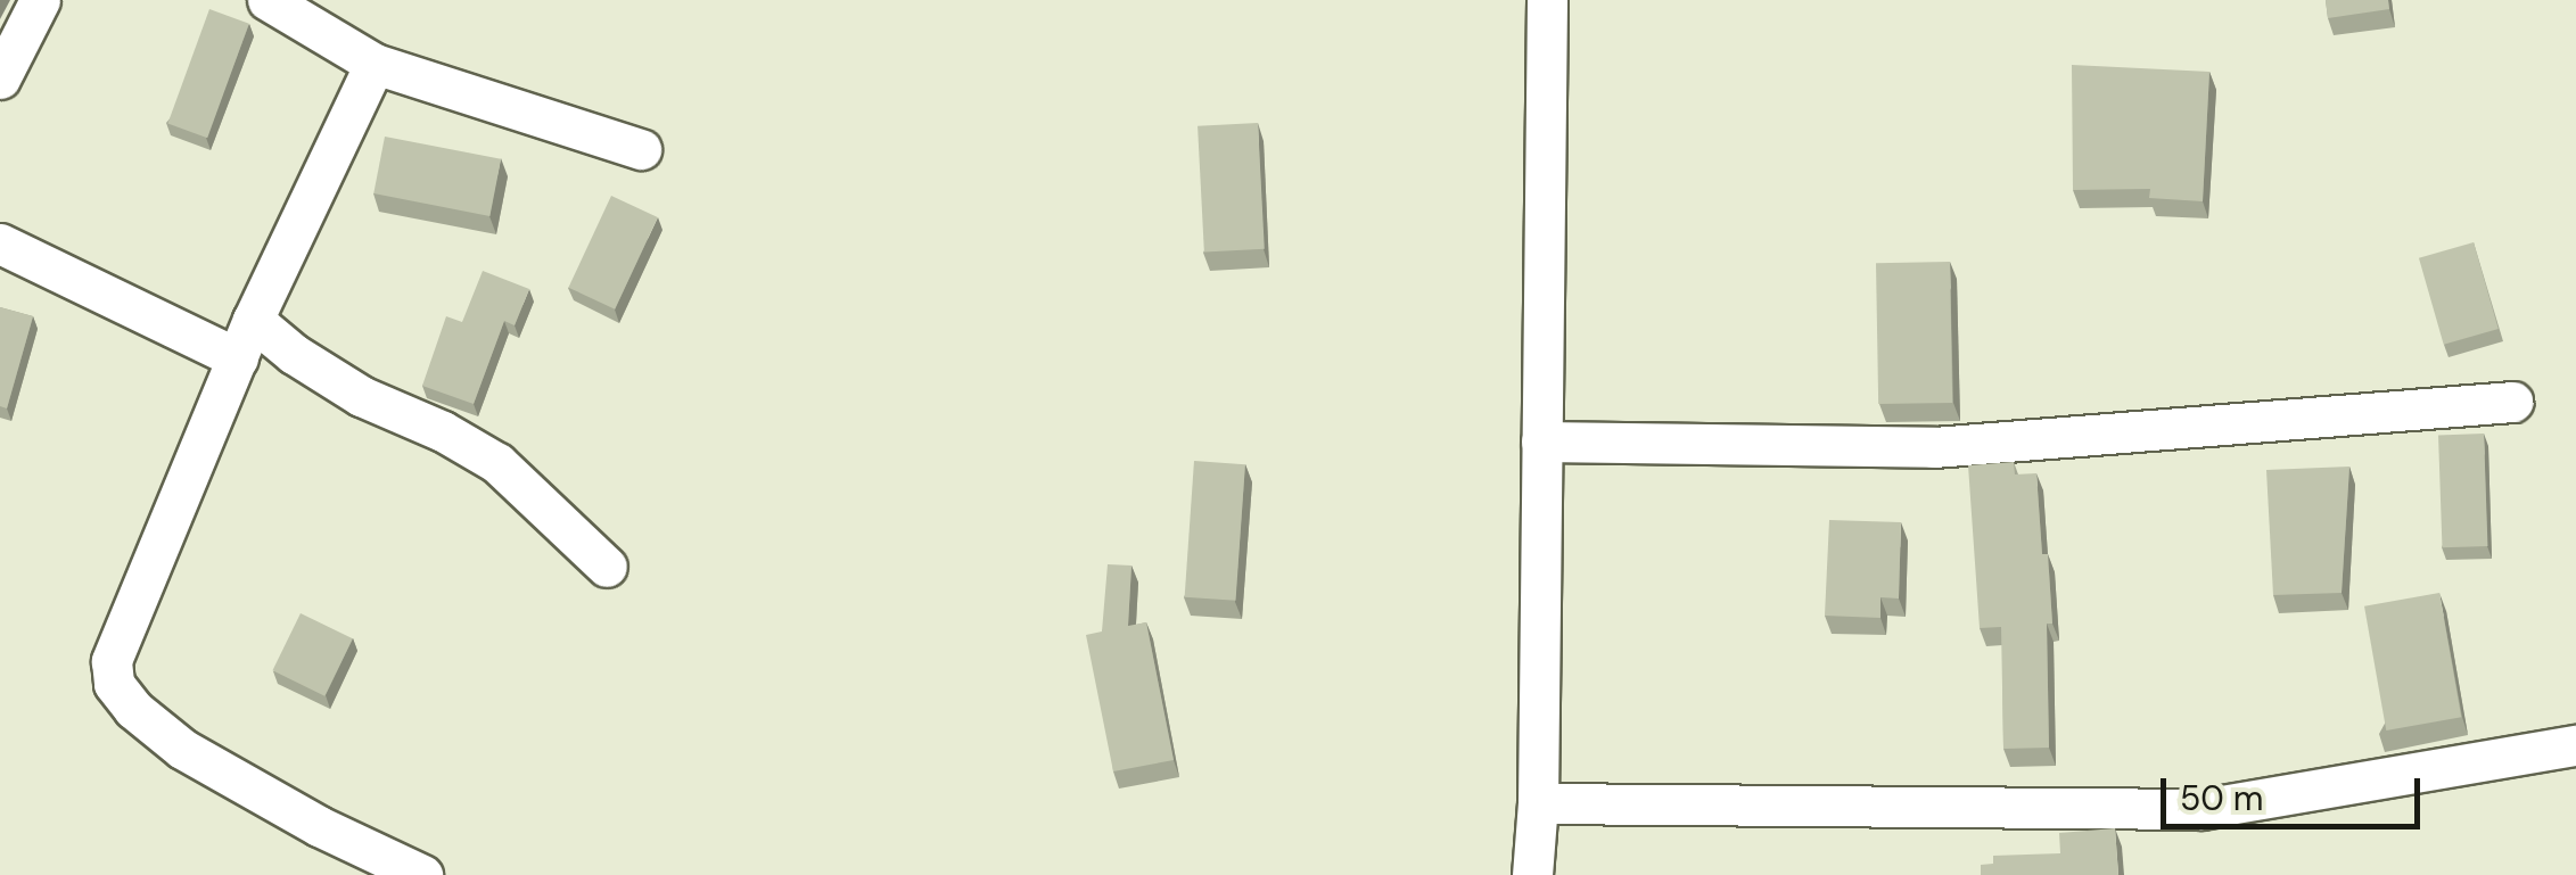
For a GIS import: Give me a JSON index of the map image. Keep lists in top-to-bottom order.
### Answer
{
  "scale_bar": "50 m"
}
